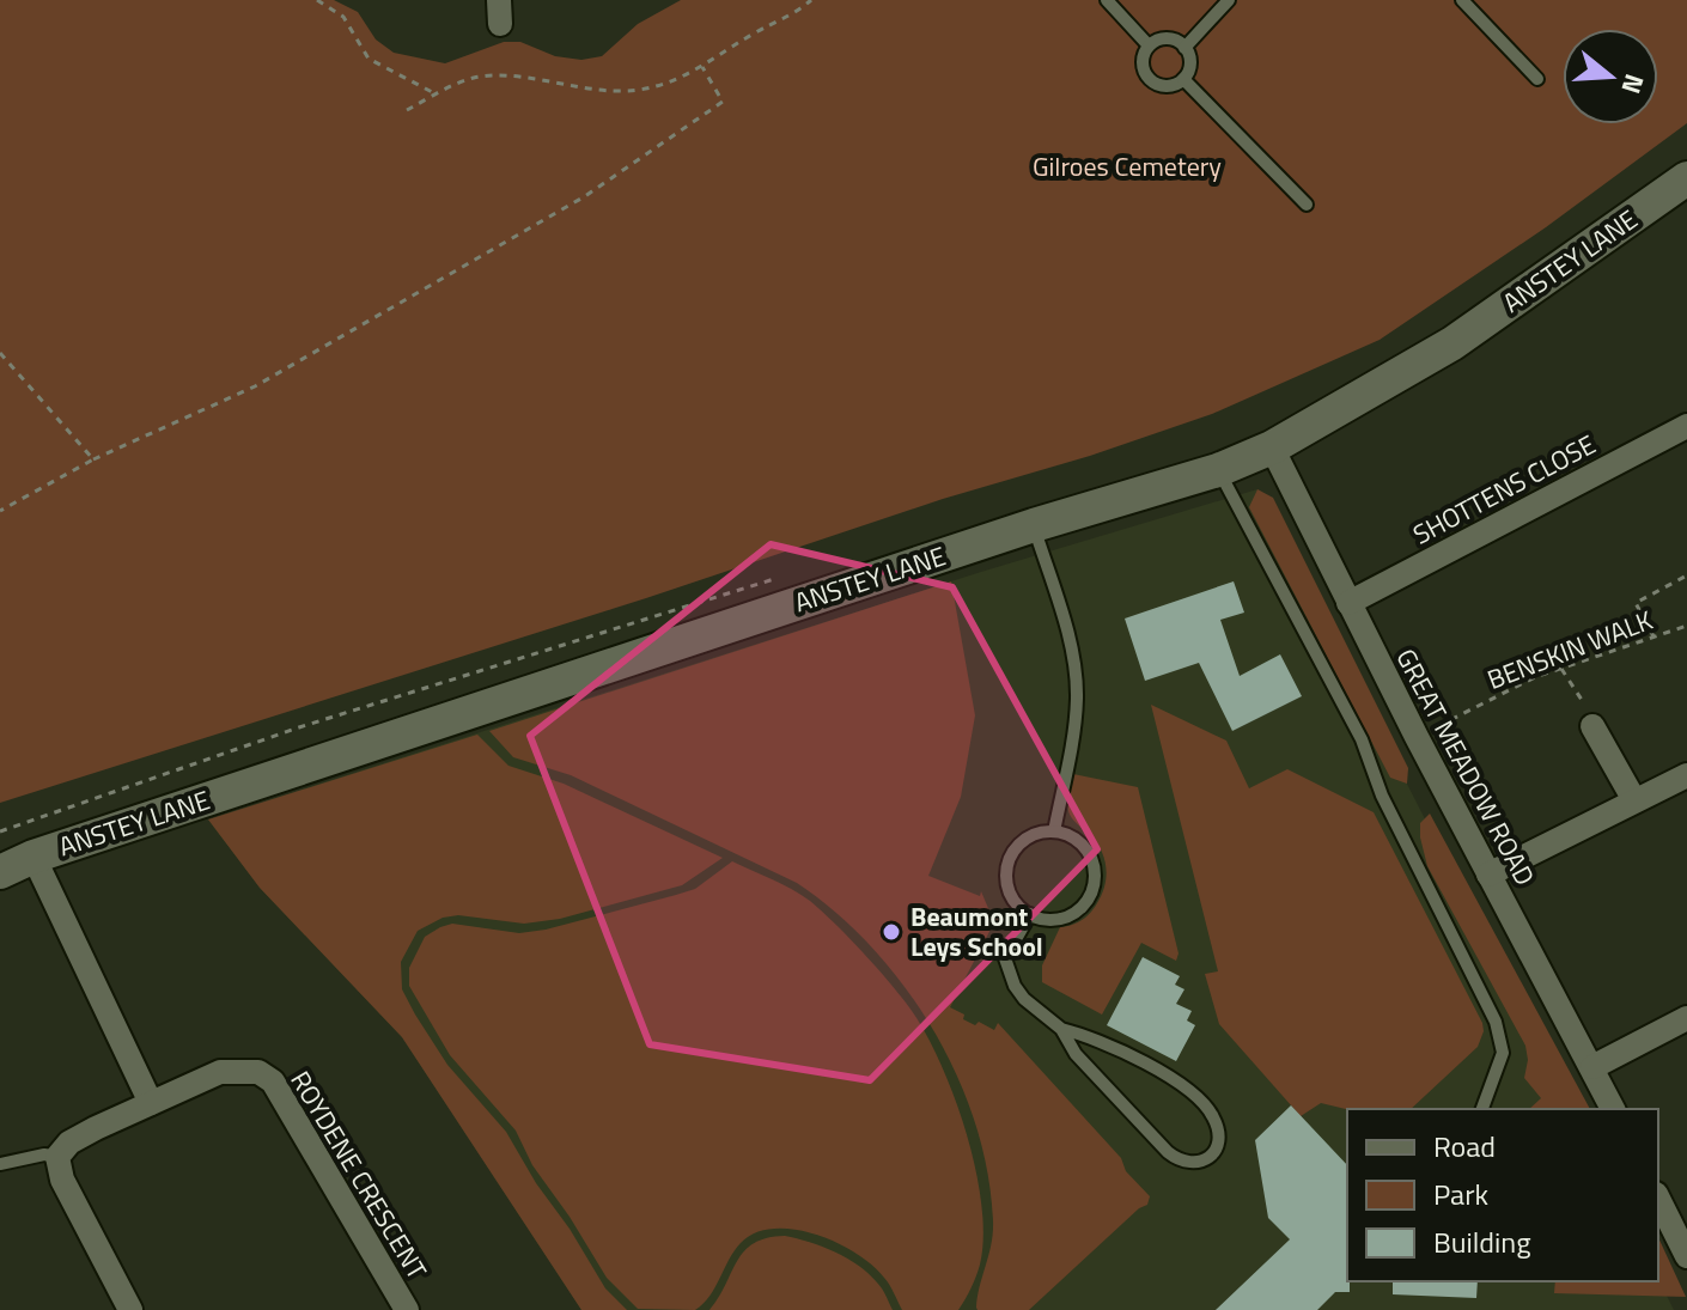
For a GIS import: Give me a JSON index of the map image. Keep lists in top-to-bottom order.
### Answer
{
  "streets": {
    "main road": ["ANSTEY LANE"],
    "street": ["SHOTTENS CLOSE", "GREAT MEADOW ROAD", "ROYDENE CRESCENT"],
    "path": ["BENSKIN WALK"]
  },
  "crossings": [
    ["ANSTEY LANE", "GREAT MEADOW ROAD"],
    ["SHOTTENS CLOSE", "GREAT MEADOW ROAD"],
    ["BENSKIN WALK", "GREAT MEADOW ROAD"]
  ],
  "parks": ["Gilroes Cemetery"],
  "places": ["Beaumont Leys School"],
  "legend": ["Road", "Park", "Building"],
  "north": "right"
}
